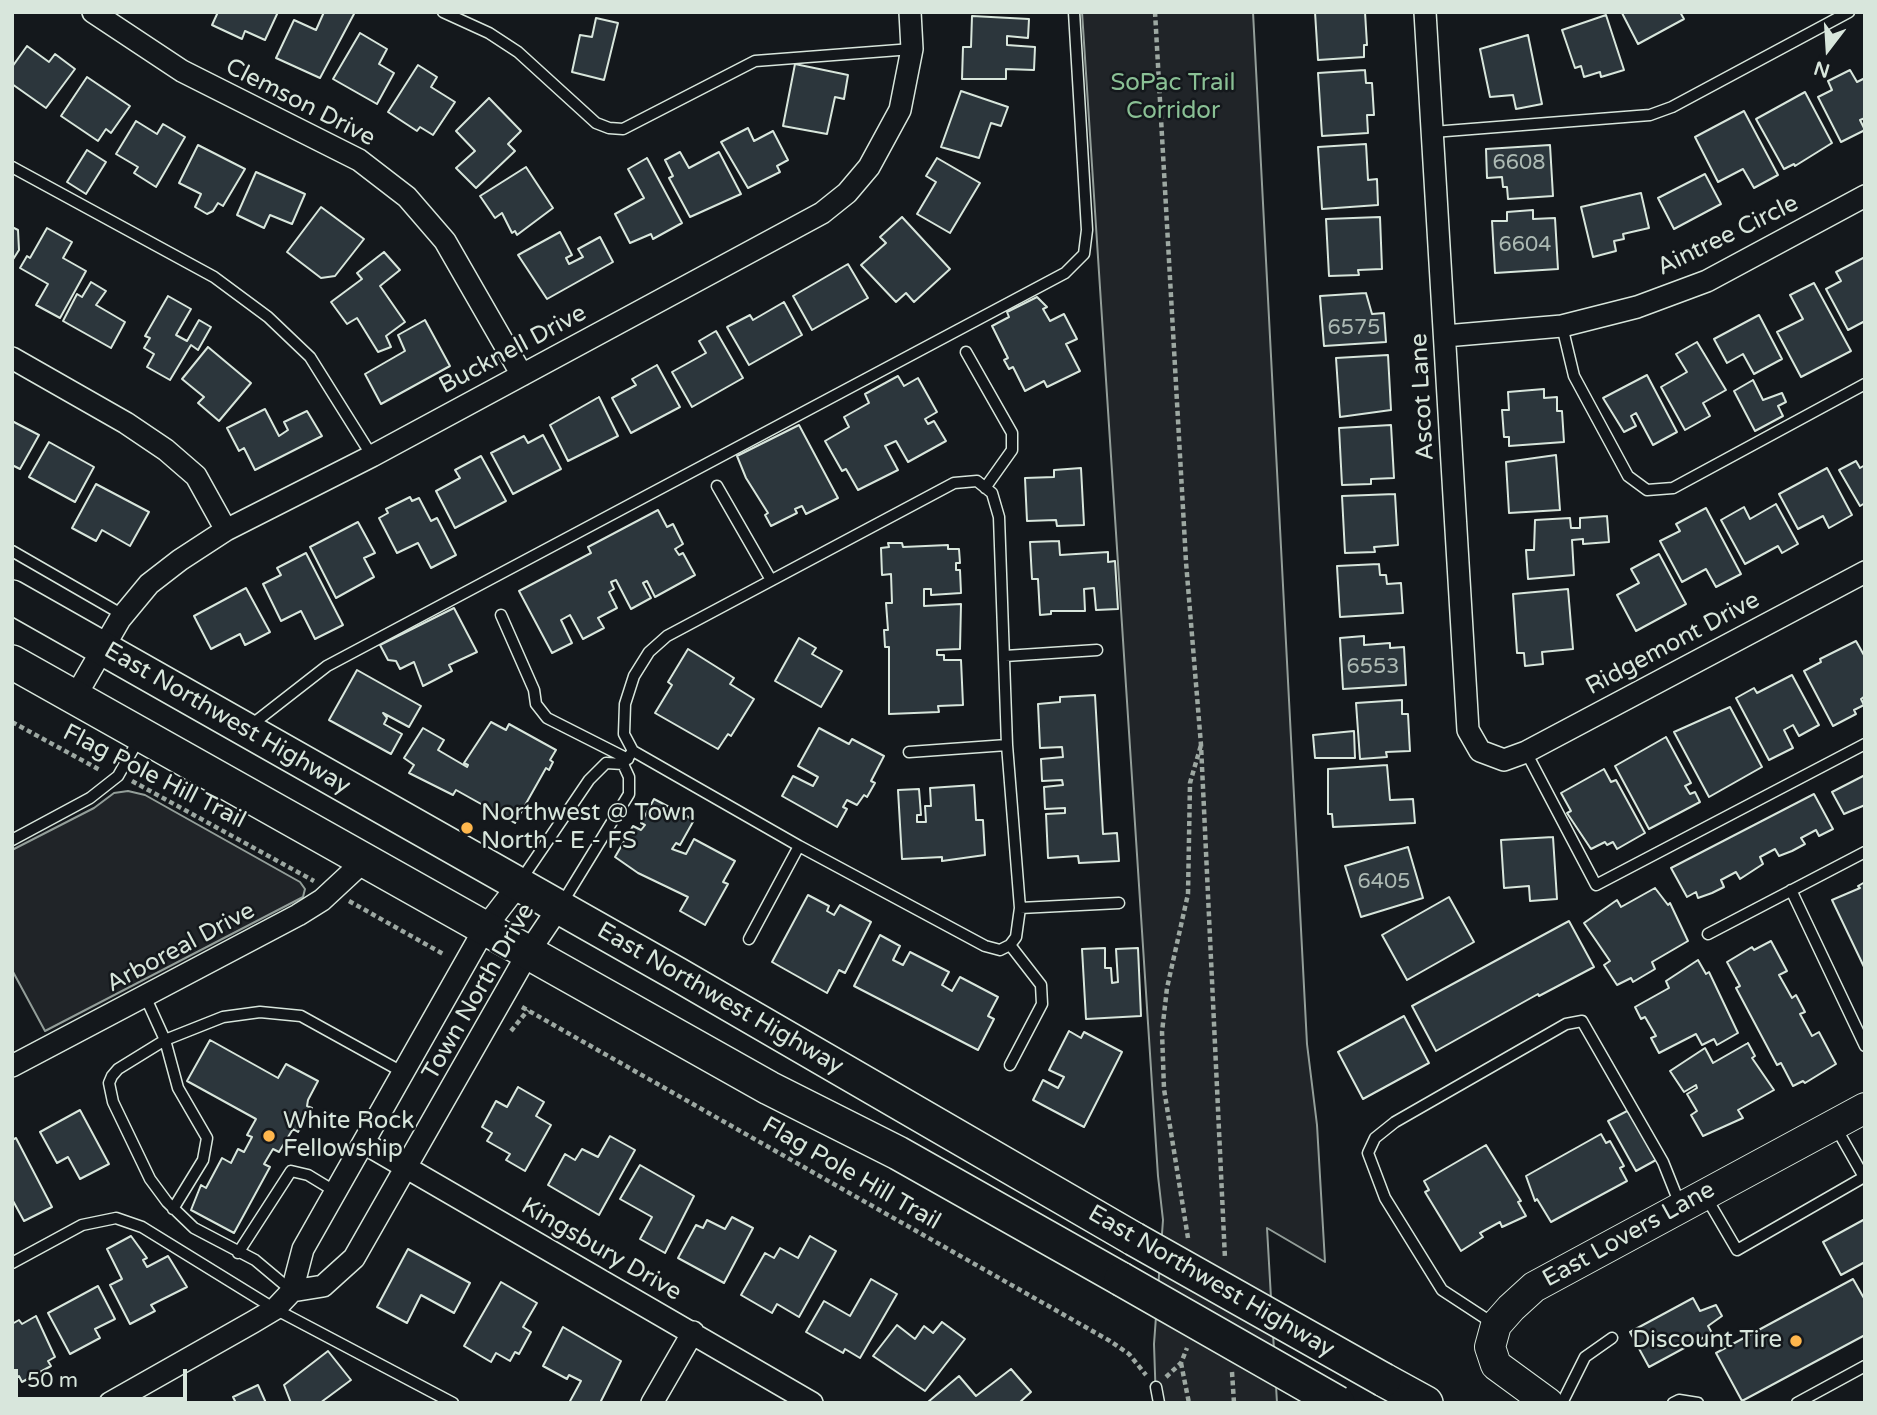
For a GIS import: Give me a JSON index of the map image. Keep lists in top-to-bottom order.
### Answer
{
  "streets": {
    "main road": ["East Northwest Highway"],
    "street": [
      "Clemson Drive",
      "Aintree Circle",
      "Bucknell Drive",
      "Ascot Lane",
      "Ridgemont Drive",
      "Arboreal Drive",
      "Town North Drive",
      "East Lovers Lane",
      "Kingsbury Drive"
    ],
    "path": ["Flag Pole Hill Trail"]
  },
  "crossings": [
    ["Clemson Drive", "Bucknell Drive"],
    ["Aintree Circle", "Ascot Lane"],
    ["Bucknell Drive", "East Northwest Highway"],
    ["Ascot Lane", "Ridgemont Drive"],
    ["East Northwest Highway", "Arboreal Drive"],
    ["East Northwest Highway", "Town North Drive"],
    ["Town North Drive", "Kingsbury Drive"]
  ],
  "parks": ["SoPac Trail Corridor"],
  "places": ["Northwest @ Town North - E - FS", "White Rock Fellowship", "Discount Tire"],
  "house_numbers": [
    "6608",
    "6604",
    "6575",
    "6553",
    "6405"
  ],
  "scale_bar": "50 m",
  "north": "bottom"
}
